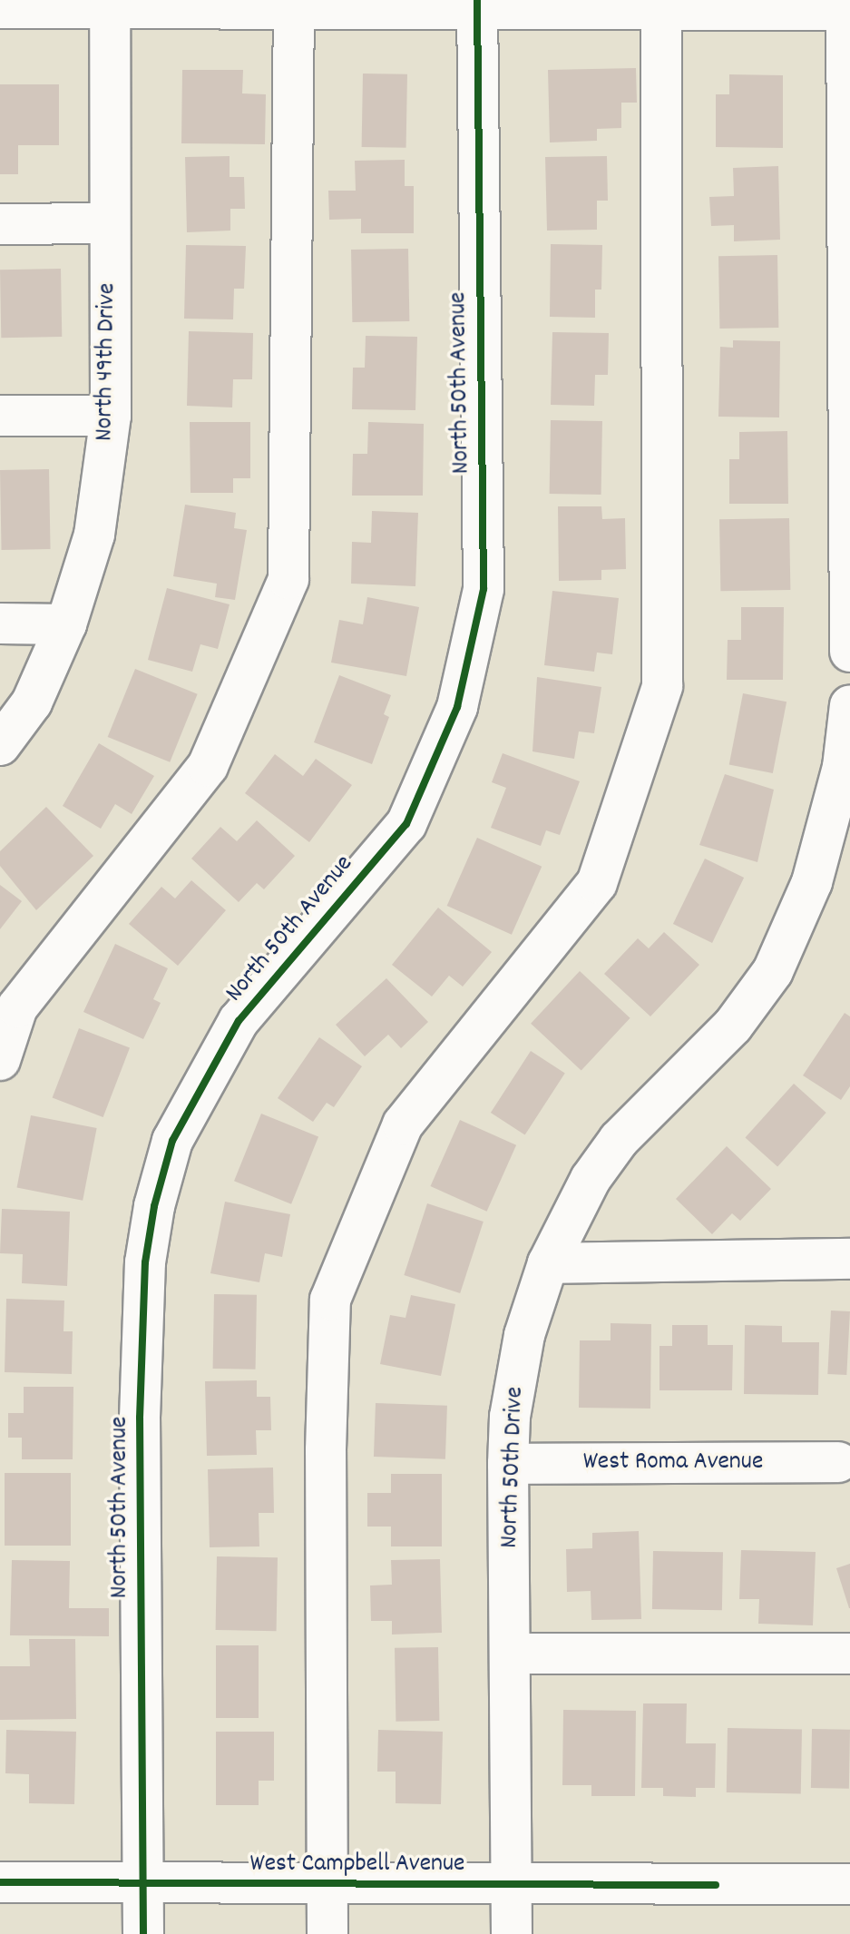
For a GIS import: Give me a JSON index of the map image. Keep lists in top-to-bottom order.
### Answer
{
  "streets": {
    "street": [
      "North 49th Drive",
      "North 50th Avenue",
      "West Roma Avenue",
      "North 50th Drive",
      "West Campbell Avenue"
    ]
  },
  "crossings": [
    ["North 50th Avenue", "West Campbell Avenue"],
    ["West Roma Avenue", "North 50th Drive"],
    ["North 50th Drive", "West Campbell Avenue"]
  ]
}
